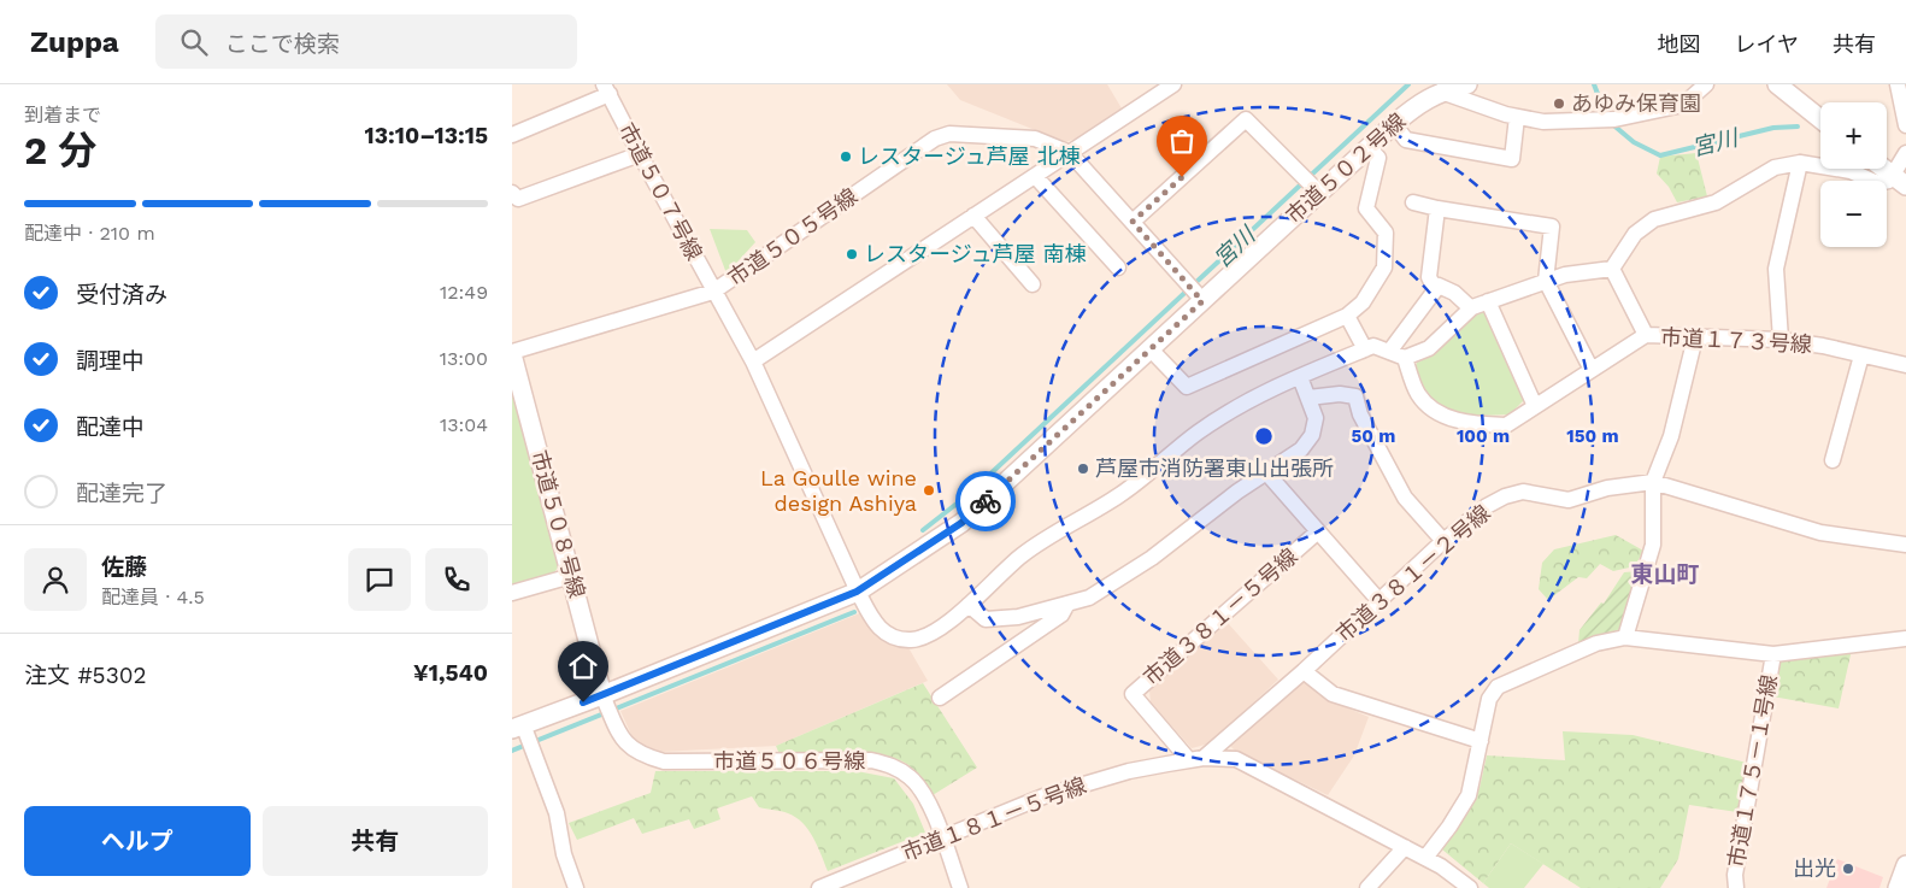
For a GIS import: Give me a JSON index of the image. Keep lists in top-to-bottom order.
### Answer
{
  "streets": {
    "street": [
      "市道５０２号線",
      "市道５０７号線",
      "市道５０５号線",
      "市道１７３号線",
      "市道５０８号線",
      "市道３８１－２号線",
      "市道３８１－５号線",
      "市道５０６号線",
      "市道１７５－１号線",
      "市道１８１－５号線"
    ]
  },
  "crossings": [
    ["市道５０２号線", "市道５０７号線"],
    ["市道５０２号線", "市道５０５号線"],
    ["市道５０２号線", "市道５０８号線"],
    ["市道５０２号線", "市道５０６号線"],
    ["市道５０７号線", "市道５０５号線"],
    ["市道５０５号線", "市道５０８号線"],
    ["市道５０８号線", "市道５０６号線"],
    ["市道３８１－２号線", "市道３８１－５号線"],
    ["市道３８１－２号線", "市道１８１－５号線"],
    ["市道３８１－５号線", "市道１８１－５号線"],
    ["市道５０６号線", "市道１８１－５号線"]
  ],
  "districts": ["東山町"],
  "water": ["宮川"],
  "places": [
    "あゆみ保育園",
    "レスタージュ芦屋 北棟",
    "レスタージュ芦屋 南棟",
    "芦屋市消防署東山出張所",
    "La Goulle wine design Ashiya",
    "出光"
  ],
  "page": {
    "header": "Zuppa",
    "search": "ここで検索",
    "nav": ["地図", "レイヤ", "共有"],
    "heading": ["2 分", "到着まで", "13:10–13:15"],
    "panel": [
      "佐藤",
      "配達員 · 4.5",
      "注文 #5302",
      "¥1,540"
    ],
    "map_buttons": ["+", "−"],
    "bar": "配達中 · 210 m",
    "list": [
      ["受付済み", "12:49"],
      ["調理中", "13:00"],
      ["配達中", "13:04"],
      "配達完了"
    ],
    "buttons": ["ヘルプ", "共有"]
  },
  "rings": ["50 m", "100 m", "150 m"]
}
